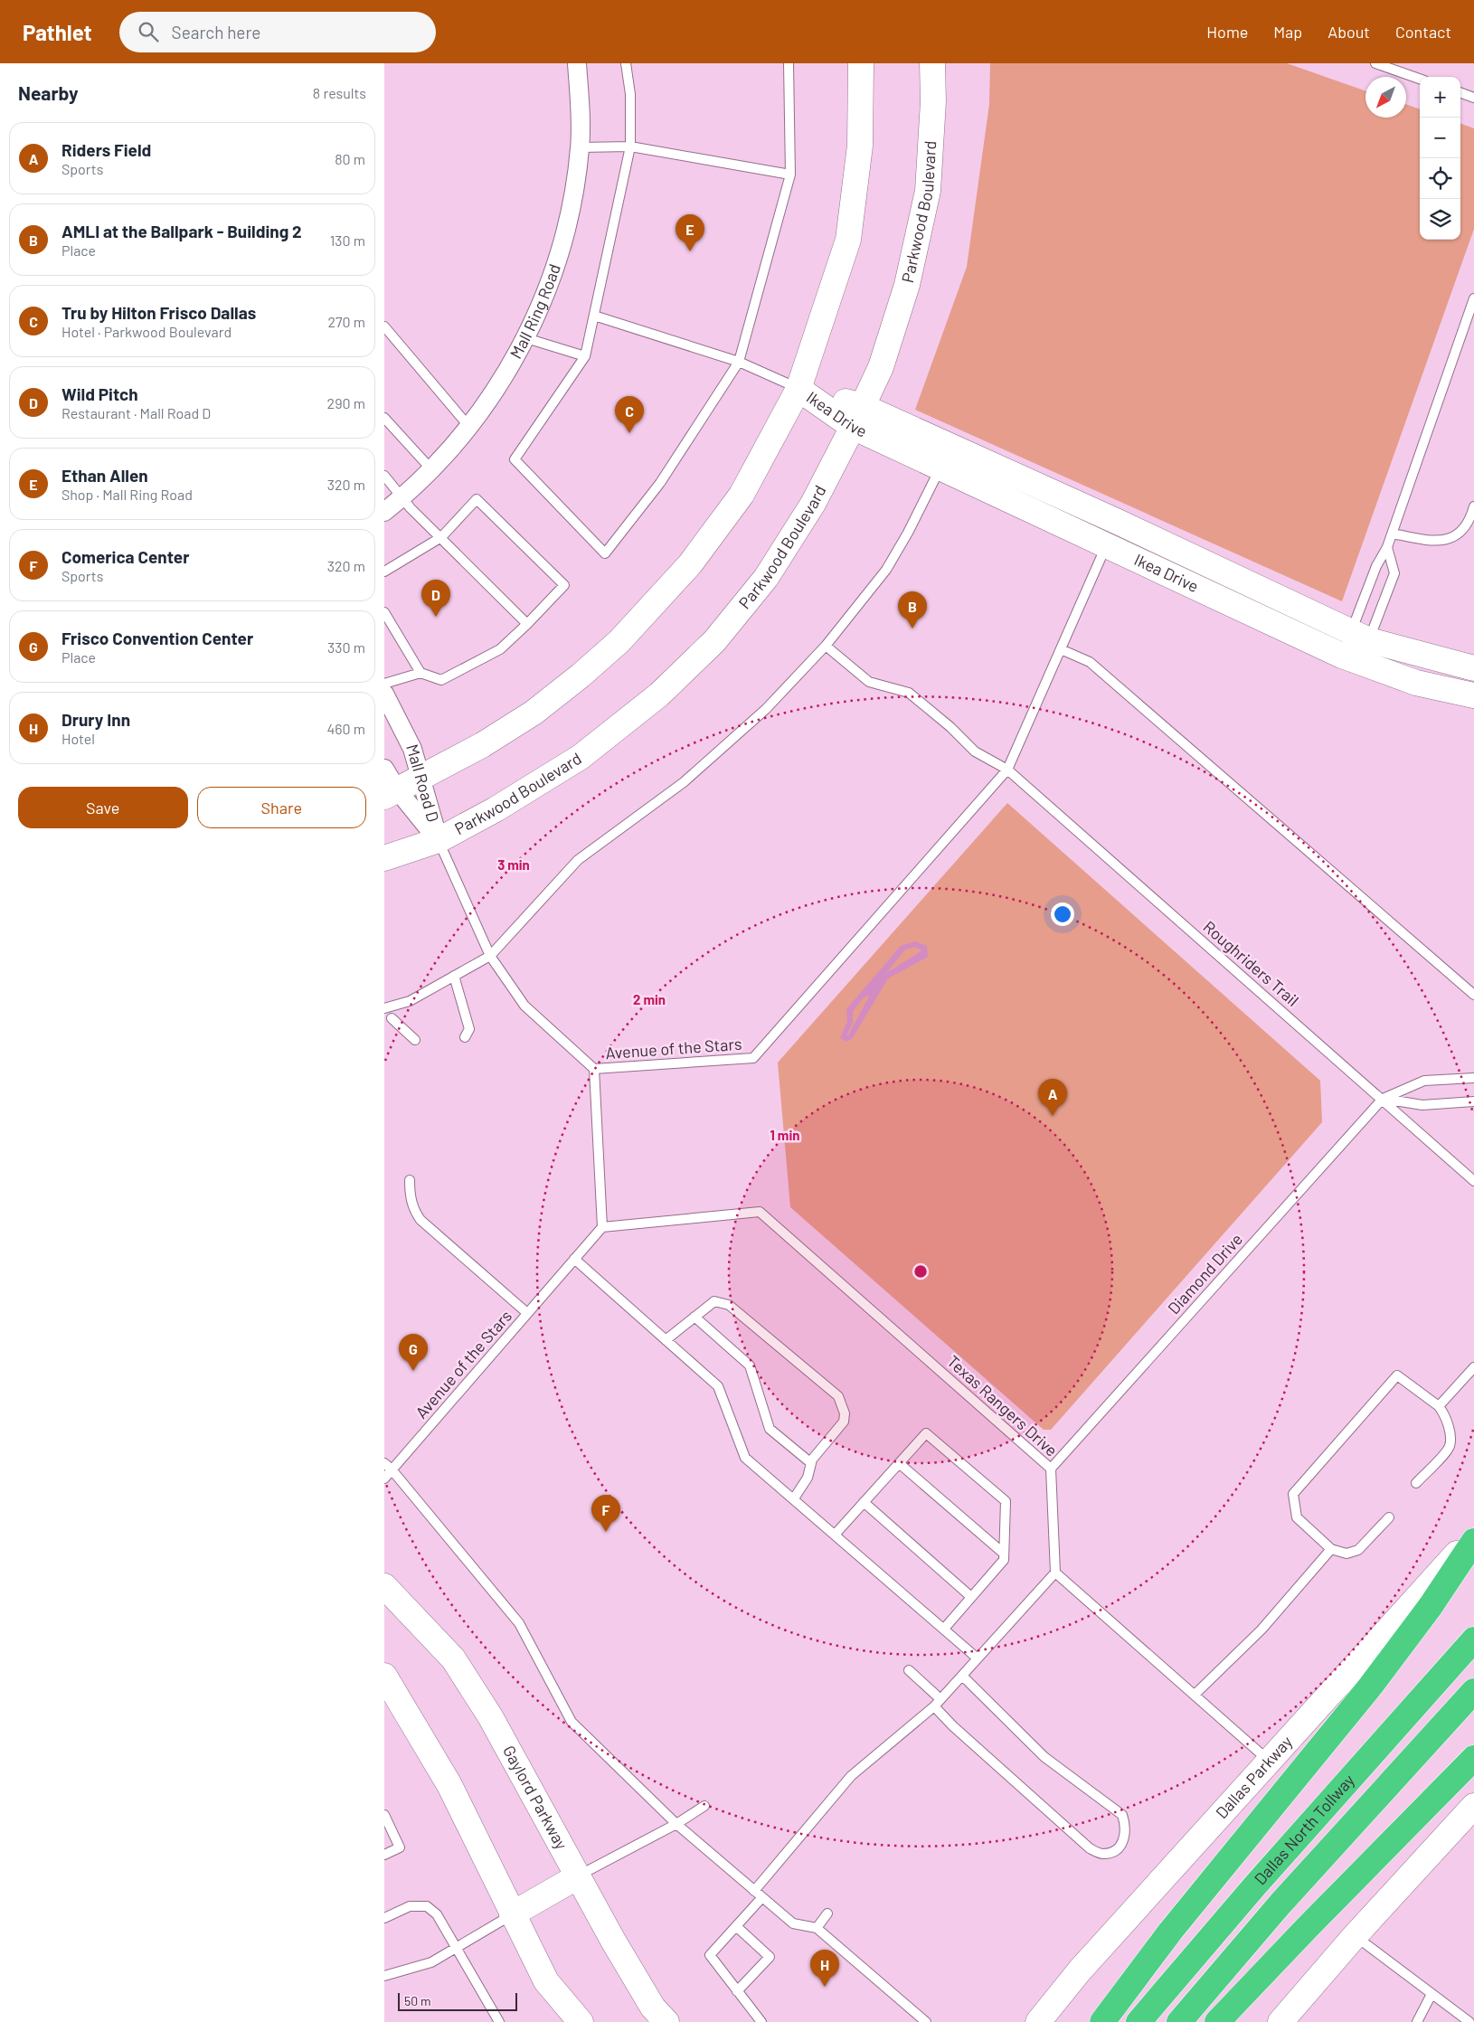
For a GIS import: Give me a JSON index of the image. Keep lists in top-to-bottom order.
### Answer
{
  "streets": {
    "highway": ["Dallas North Tollway"],
    "main road": [
      "Parkwood Boulevard",
      "Ikea Drive",
      "Dallas Parkway",
      "Gaylord Parkway"
    ],
    "street": ["Mall Ring Road", "Mall Road D"],
    "lane": [
      "Roughriders Trail",
      "Avenue of the Stars",
      "Diamond Drive",
      "Texas Rangers Drive"
    ]
  },
  "crossings": [
    ["Parkwood Boulevard", "Ikea Drive"],
    ["Parkwood Boulevard", "Mall Road D"],
    ["Ikea Drive", "Avenue of the Stars"],
    ["Roughriders Trail", "Avenue of the Stars"],
    ["Roughriders Trail", "Diamond Drive"],
    ["Avenue of the Stars", "Texas Rangers Drive"],
    ["Diamond Drive", "Texas Rangers Drive"]
  ],
  "scale_bar": "50 m",
  "north": "bottom left",
  "page": {
    "header": "Pathlet",
    "search": "Search here",
    "nav": [
      "Home",
      "Map",
      "About",
      "Contact"
    ],
    "heading": ["Nearby", "8 results"],
    "map_buttons": ["+", "−"],
    "list": [
      {
        "mark": "A",
        "name": "Riders Field",
        "note": "Sports",
        "value": "80 m"
      },
      {
        "mark": "B",
        "name": "AMLI at the Ballpark - Building 2",
        "note": "Place",
        "value": "130 m"
      },
      {
        "mark": "C",
        "name": "Tru by Hilton Frisco Dallas",
        "note": "Hotel · Parkwood Boulevard",
        "value": "270 m"
      },
      {
        "mark": "D",
        "name": "Wild Pitch",
        "note": "Restaurant · Mall Road D",
        "value": "290 m"
      },
      {
        "mark": "E",
        "name": "Ethan Allen",
        "note": "Shop · Mall Ring Road",
        "value": "320 m"
      },
      {
        "mark": "F",
        "name": "Comerica Center",
        "note": "Sports",
        "value": "320 m"
      },
      {
        "mark": "G",
        "name": "Frisco Convention Center",
        "note": "Place",
        "value": "330 m"
      },
      {
        "mark": "H",
        "name": "Drury Inn",
        "note": "Hotel",
        "value": "460 m"
      }
    ],
    "pins": [
      "E",
      "C",
      "D",
      "B",
      "A",
      "G",
      "F",
      "H"
    ],
    "buttons": ["Save", "Share"],
    "scale": "50 m"
  },
  "rings": ["3 min", "2 min", "1 min"]
}
